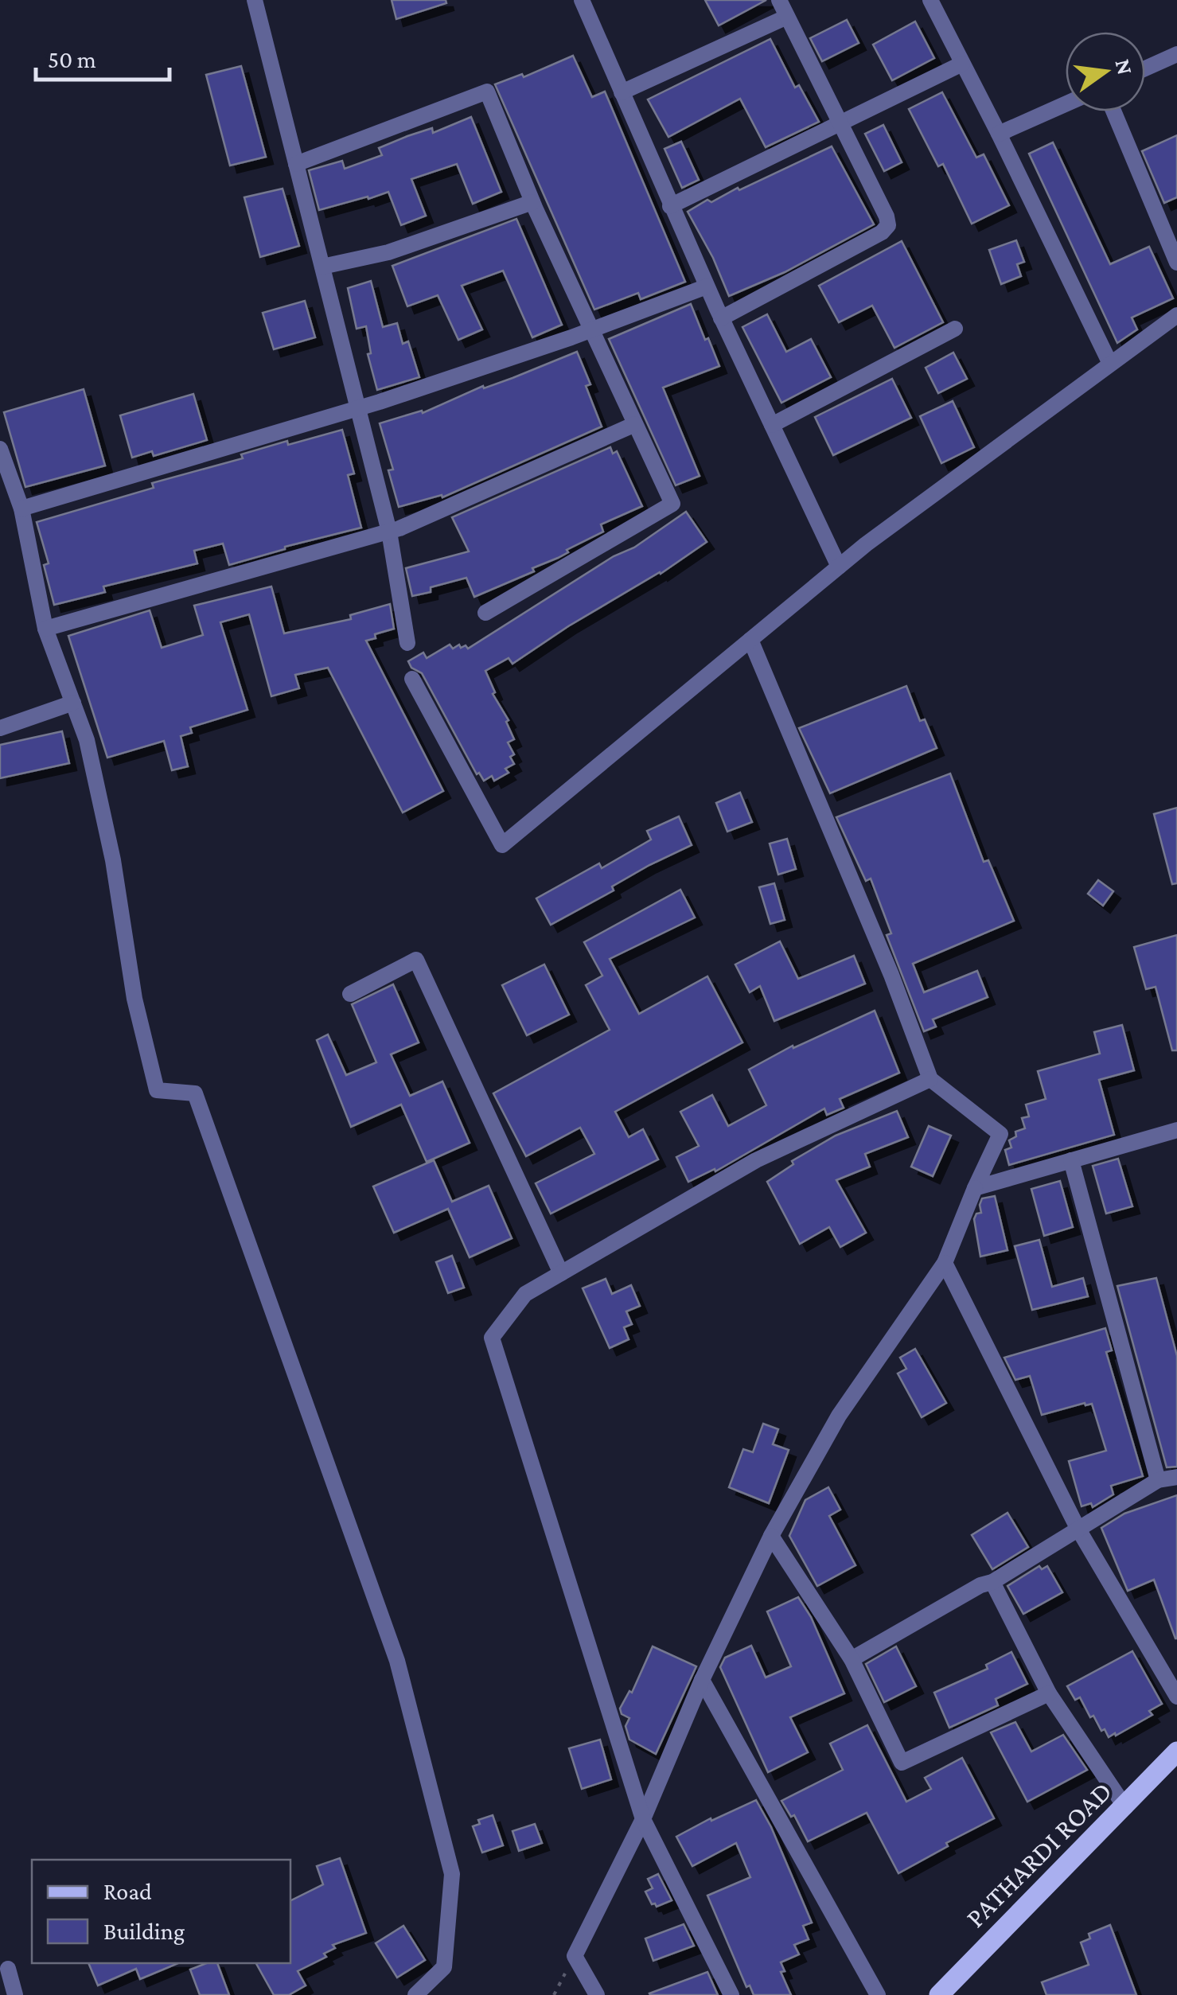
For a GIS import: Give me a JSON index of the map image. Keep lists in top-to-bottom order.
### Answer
{
  "streets": {
    "main road": ["PATHARDI ROAD"]
  },
  "legend": ["Road", "Building"],
  "scale_bar": "50 m",
  "north": "right"
}
